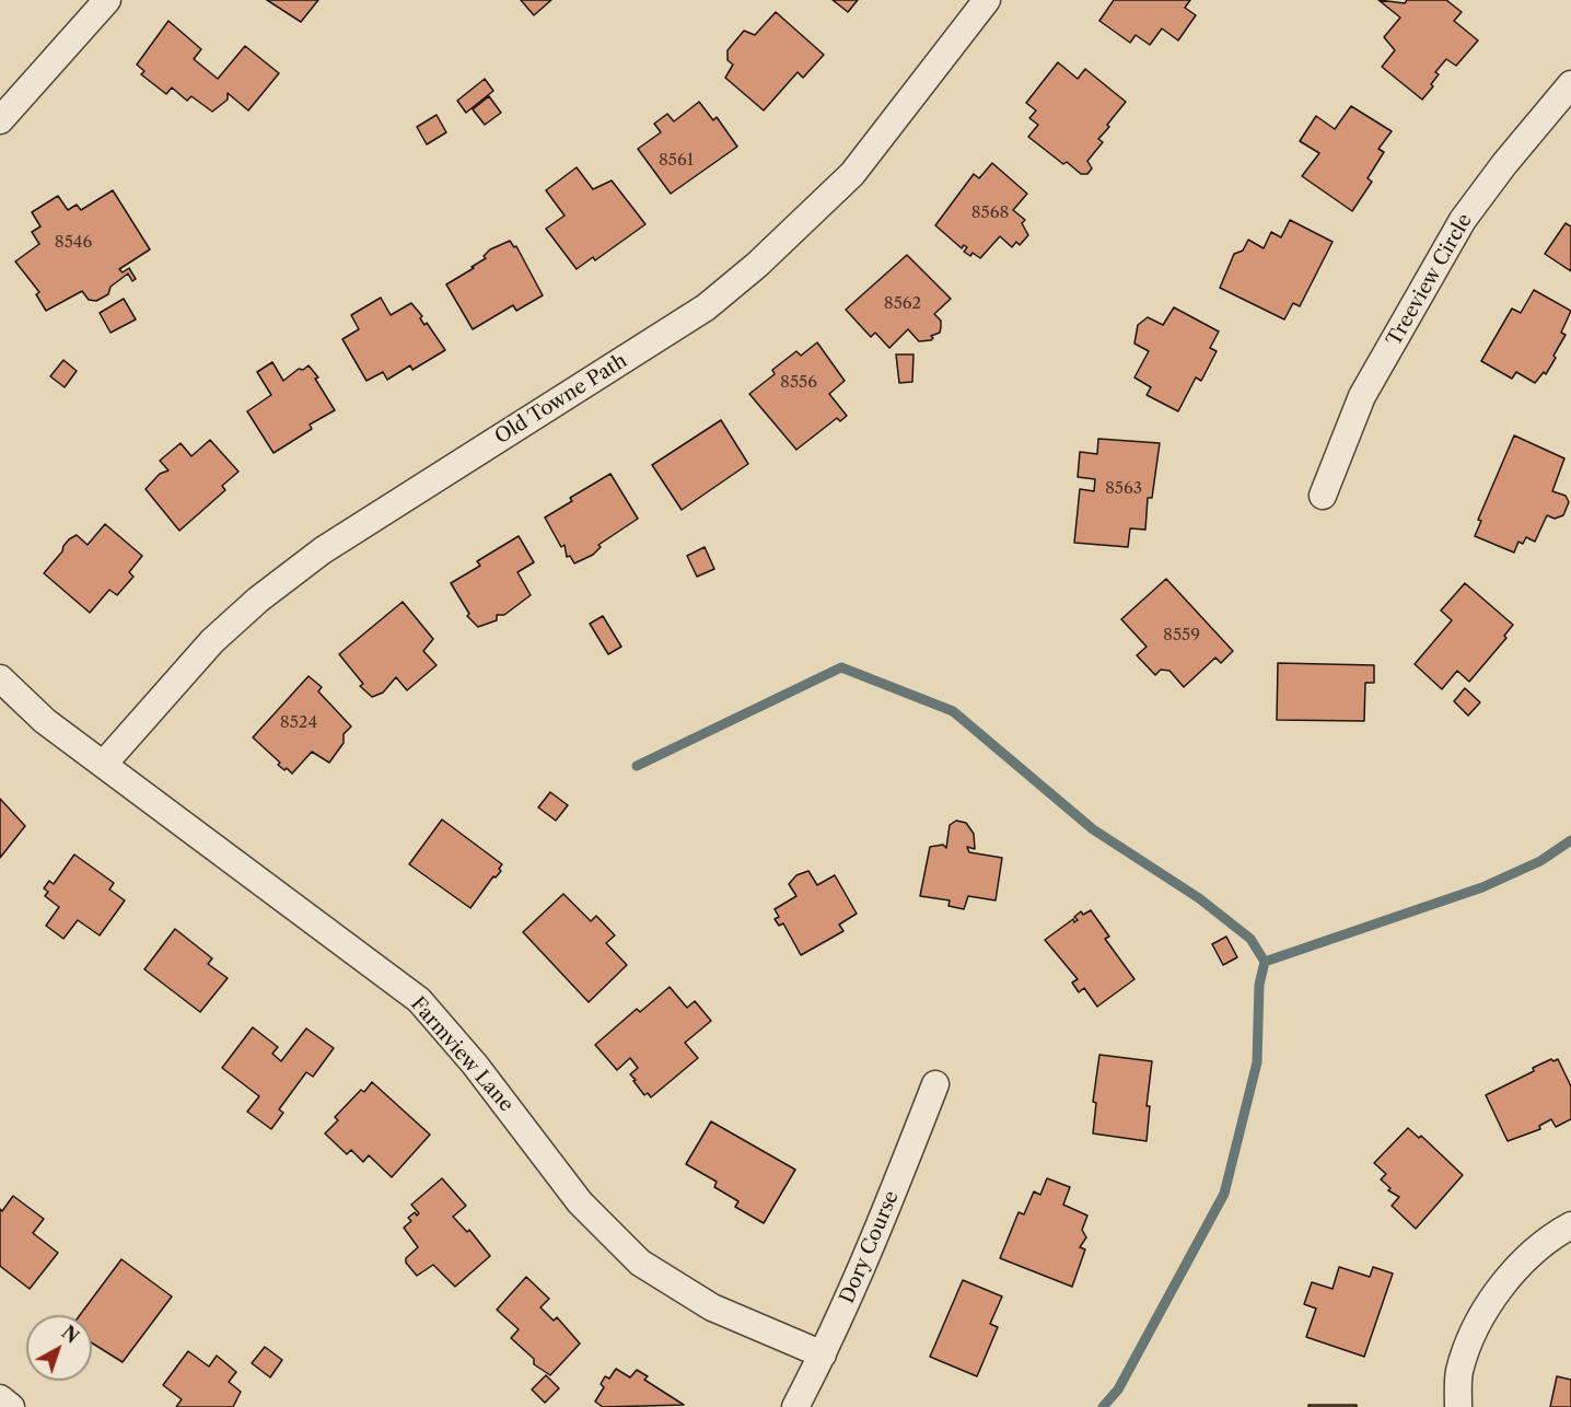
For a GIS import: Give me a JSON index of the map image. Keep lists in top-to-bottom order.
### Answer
{
  "streets": {
    "street": [
      "Treeview Circle",
      "Old Towne Path",
      "Farmview Lane",
      "Dory Course"
    ]
  },
  "crossings": [
    ["Old Towne Path", "Farmview Lane"],
    ["Farmview Lane", "Dory Course"]
  ],
  "house_numbers": [
    "8561",
    "8568",
    "8546",
    "8562",
    "8556",
    "8563",
    "8559",
    "8524"
  ],
  "north": "top right"
}
